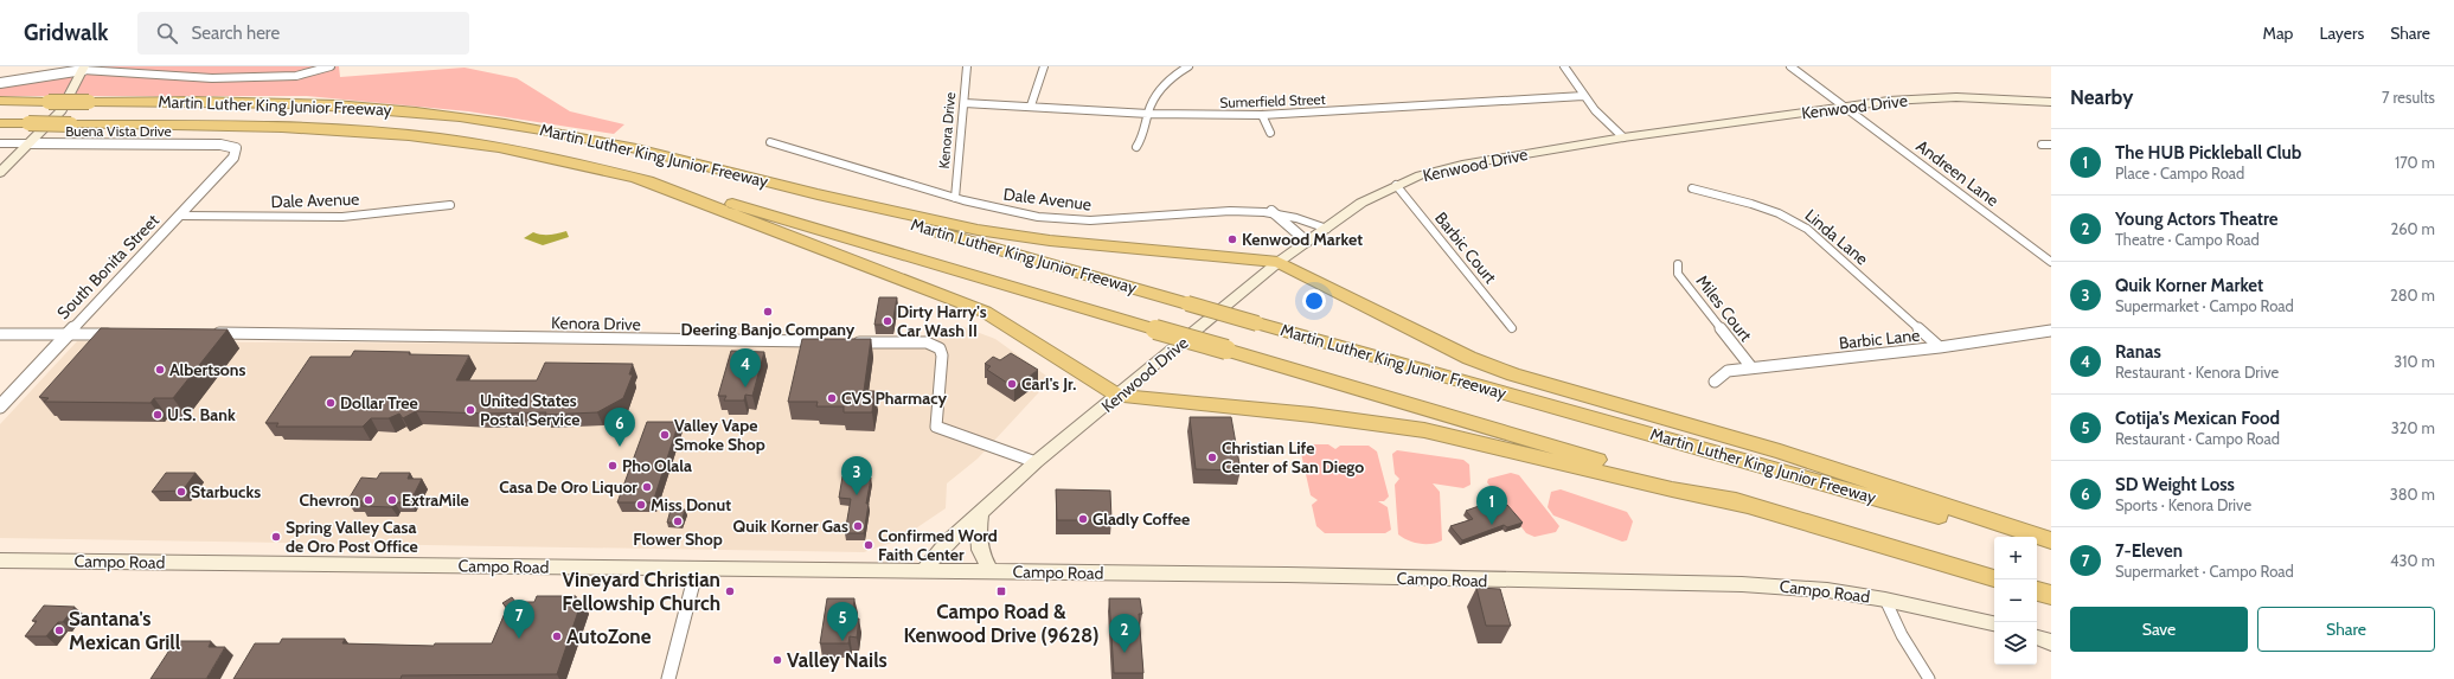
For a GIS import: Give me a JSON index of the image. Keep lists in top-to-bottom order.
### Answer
{
  "streets": {
    "highway": ["Martin Luther King Junior Freeway"],
    "main road": ["Kenwood Drive", "Campo Road"],
    "street": [
      "Sumerfield Street",
      "Buena Vista Drive",
      "Kenora Drive",
      "Andreen Lane",
      "Dale Avenue",
      "Linda Lane",
      "Barbic Court",
      "South Bonita Street",
      "Miles Court",
      "Barbic Lane"
    ]
  },
  "crossings": [
    ["Sumerfield Street", "Kenora Drive"],
    ["Kenwood Drive", "Andreen Lane"],
    ["Kenwood Drive", "Dale Avenue"],
    ["Kenwood Drive", "Barbic Court"],
    ["Kenwood Drive", "Campo Road"],
    ["Buena Vista Drive", "South Bonita Street"],
    ["Kenora Drive", "Dale Avenue"],
    ["Dale Avenue", "South Bonita Street"],
    ["Linda Lane", "Barbic Lane"],
    ["Miles Court", "Barbic Lane"]
  ],
  "places": {
    "other": [
      "Kenwood Market",
      "Deering Banjo Company",
      "Dirty Harry's Car Wash II",
      "Albertsons",
      "Carl's Jr.",
      "CVS Pharmacy",
      "Dollar Tree",
      "United States Postal Service",
      "U.S. Bank",
      "Valley Vape Smoke Shop",
      "Christian Life Center of San Diego",
      "Pho Olala",
      "Casa De Oro Liquor",
      "Starbucks",
      "Chevron",
      "ExtraMile",
      "Miss Donut",
      "Gladly Coffee",
      "Flower Shop",
      "Quik Korner Gas",
      "Spring Valley Casa de Oro Post Office",
      "Confirmed Word Faith Center",
      "Vineyard Christian Fellowship Church",
      "Santana's Mexican Grill",
      "AutoZone",
      "Valley Nails"
    ],
    "transit": ["Campo Road & Kenwood Drive (9628)"]
  },
  "page": {
    "header": "Gridwalk",
    "search": "Search here",
    "nav": ["Map", "Layers", "Share"],
    "heading": ["Nearby", "7 results"],
    "list": [
      {
        "mark": "1",
        "name": "The HUB Pickleball Club",
        "note": "Place · Campo Road",
        "value": "170 m"
      },
      {
        "mark": "2",
        "name": "Young Actors Theatre",
        "note": "Theatre · Campo Road",
        "value": "260 m"
      },
      {
        "mark": "3",
        "name": "Quik Korner Market",
        "note": "Supermarket · Campo Road",
        "value": "280 m"
      },
      {
        "mark": "4",
        "name": "Ranas",
        "note": "Restaurant · Kenora Drive",
        "value": "310 m"
      },
      {
        "mark": "5",
        "name": "Cotija's Mexican Food",
        "note": "Restaurant · Campo Road",
        "value": "320 m"
      },
      {
        "mark": "6",
        "name": "SD Weight Loss",
        "note": "Sports · Kenora Drive",
        "value": "380 m"
      },
      {
        "mark": "7",
        "name": "7-Eleven",
        "note": "Supermarket · Campo Road",
        "value": "430 m"
      }
    ],
    "pins": [
      "4",
      "6",
      "3",
      "1",
      "7",
      "5",
      "2"
    ],
    "map_buttons": ["+", "−"],
    "buttons": ["Save", "Share"]
  }
}
